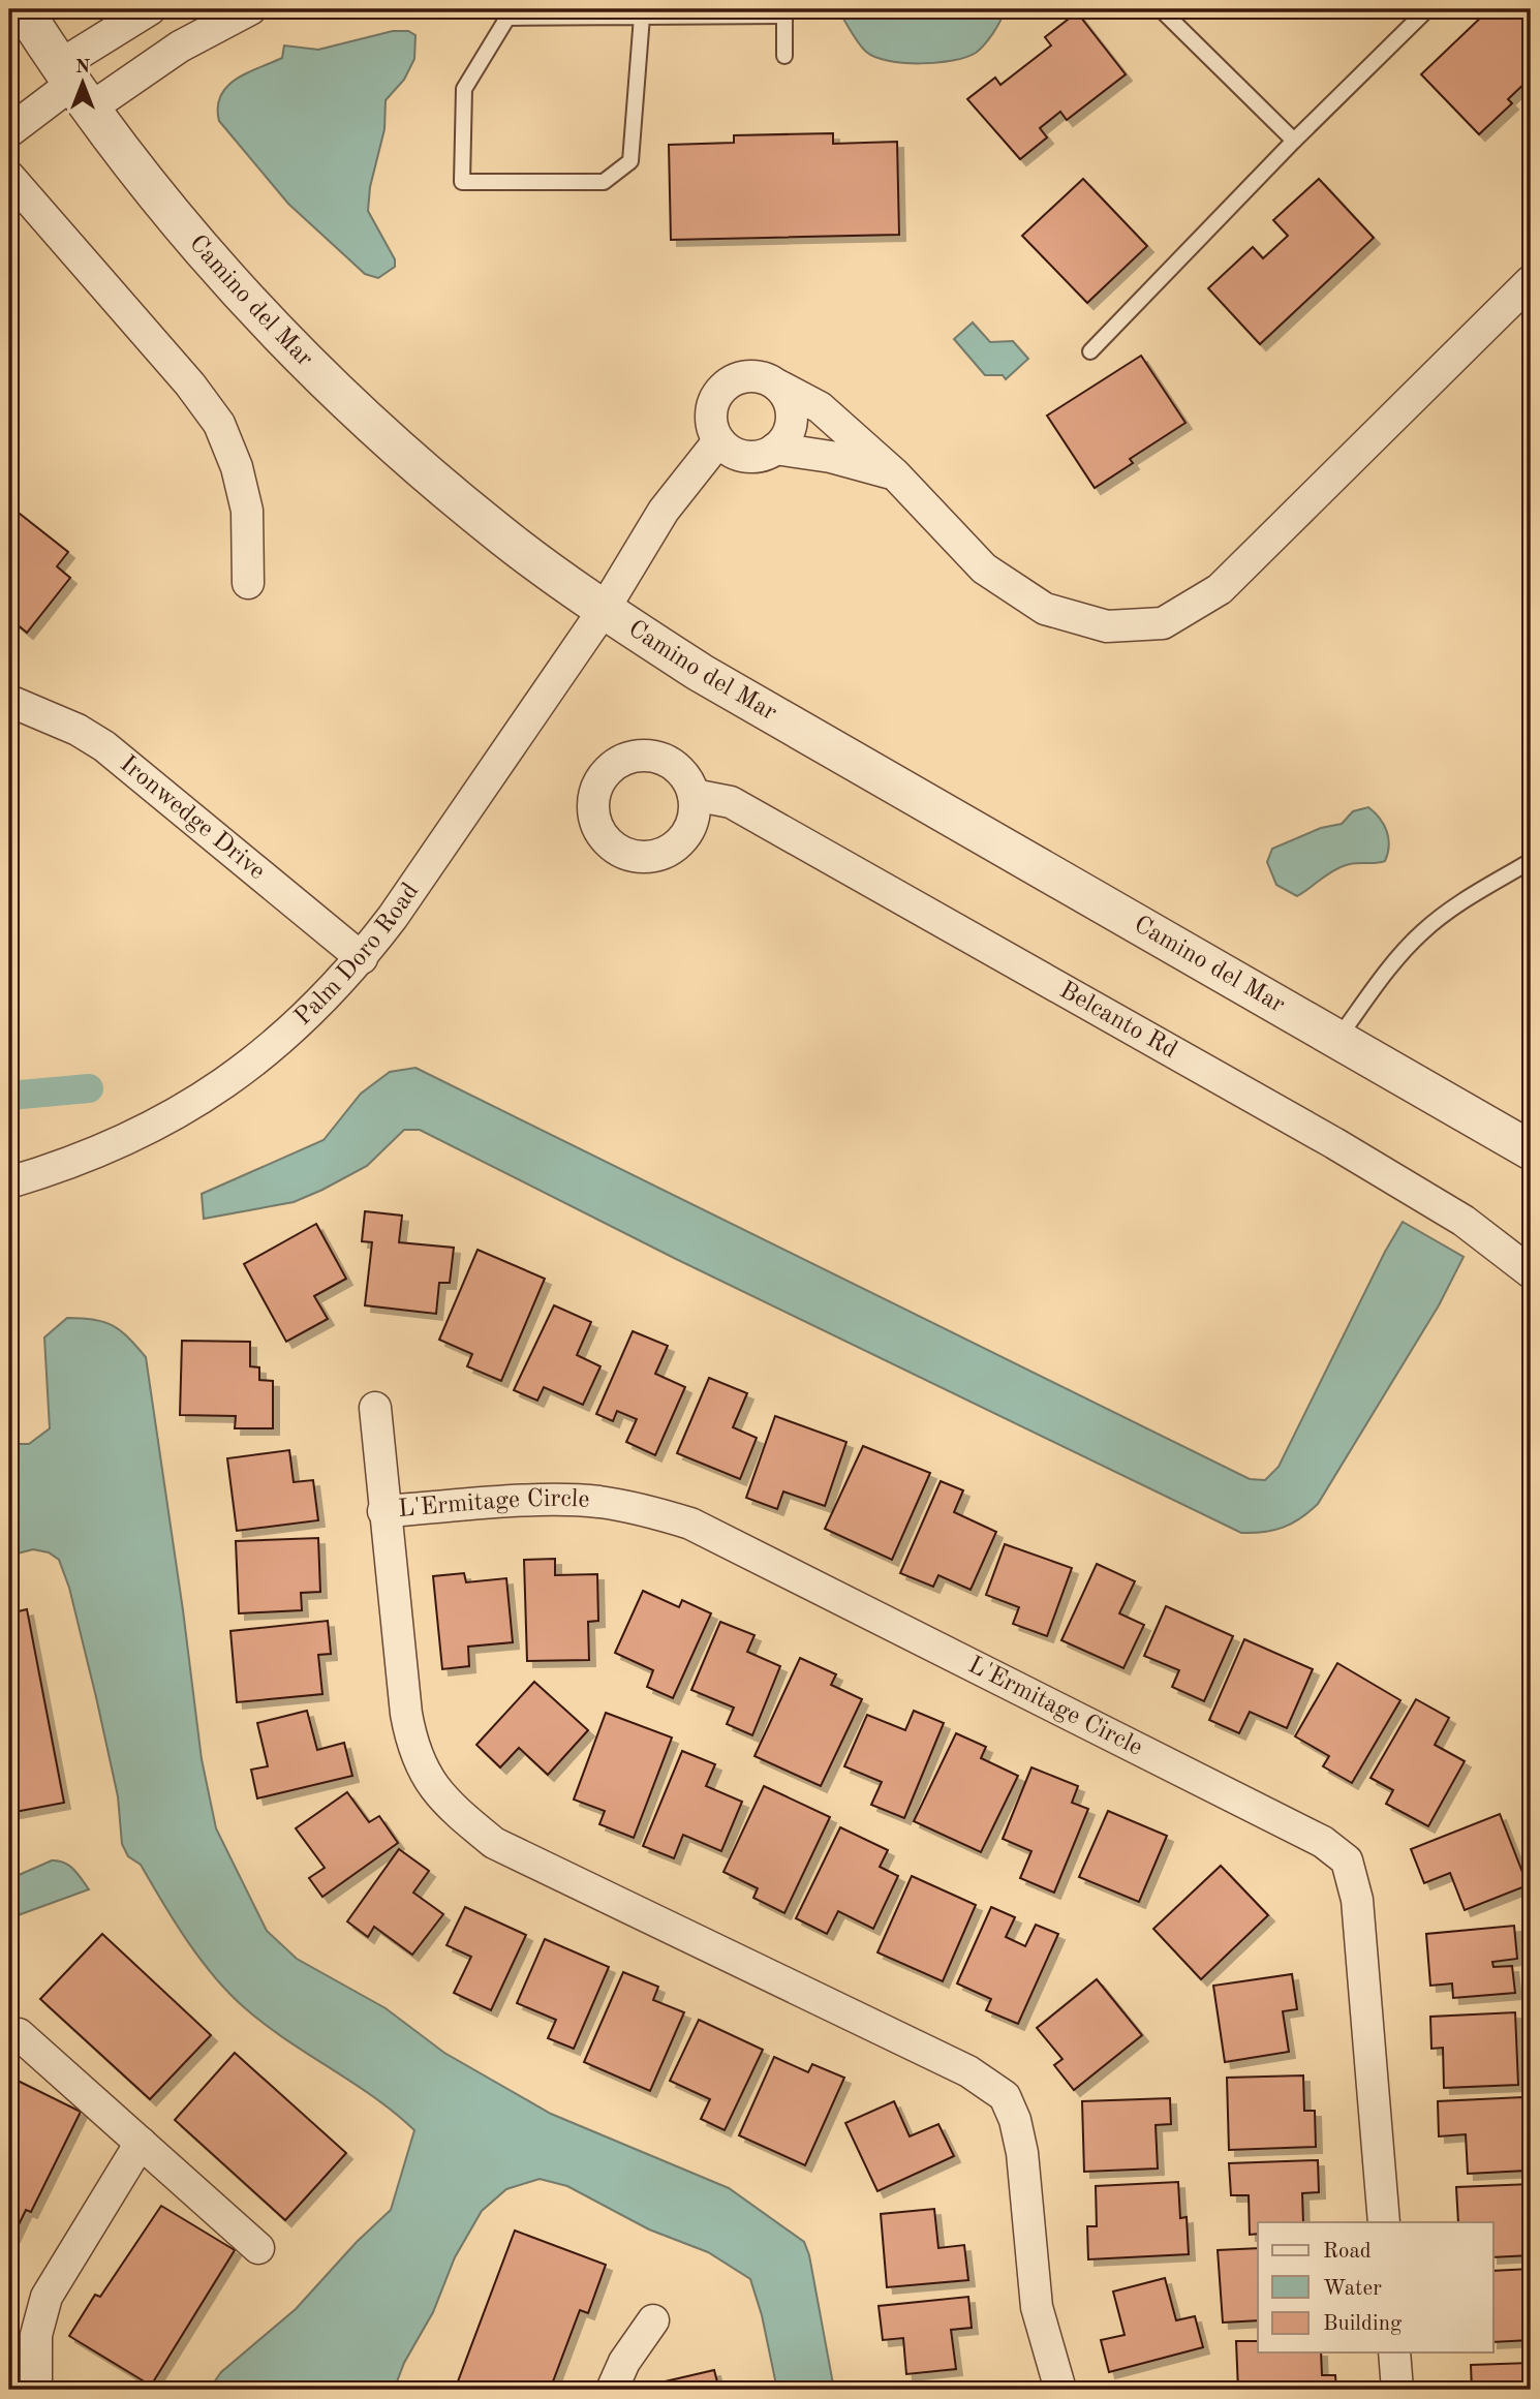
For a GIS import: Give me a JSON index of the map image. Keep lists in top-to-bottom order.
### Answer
{
  "streets": {
    "street": [
      "Camino del Mar",
      "Ironwedge Drive",
      "Palm Doro Road",
      "Belcanto Rd",
      "L'Ermitage Circle"
    ]
  },
  "crossings": [
    ["Camino del Mar", "Palm Doro Road"],
    ["Ironwedge Drive", "Palm Doro Road"]
  ],
  "legend": ["Road", "Water", "Building"],
  "north": "top"
}
